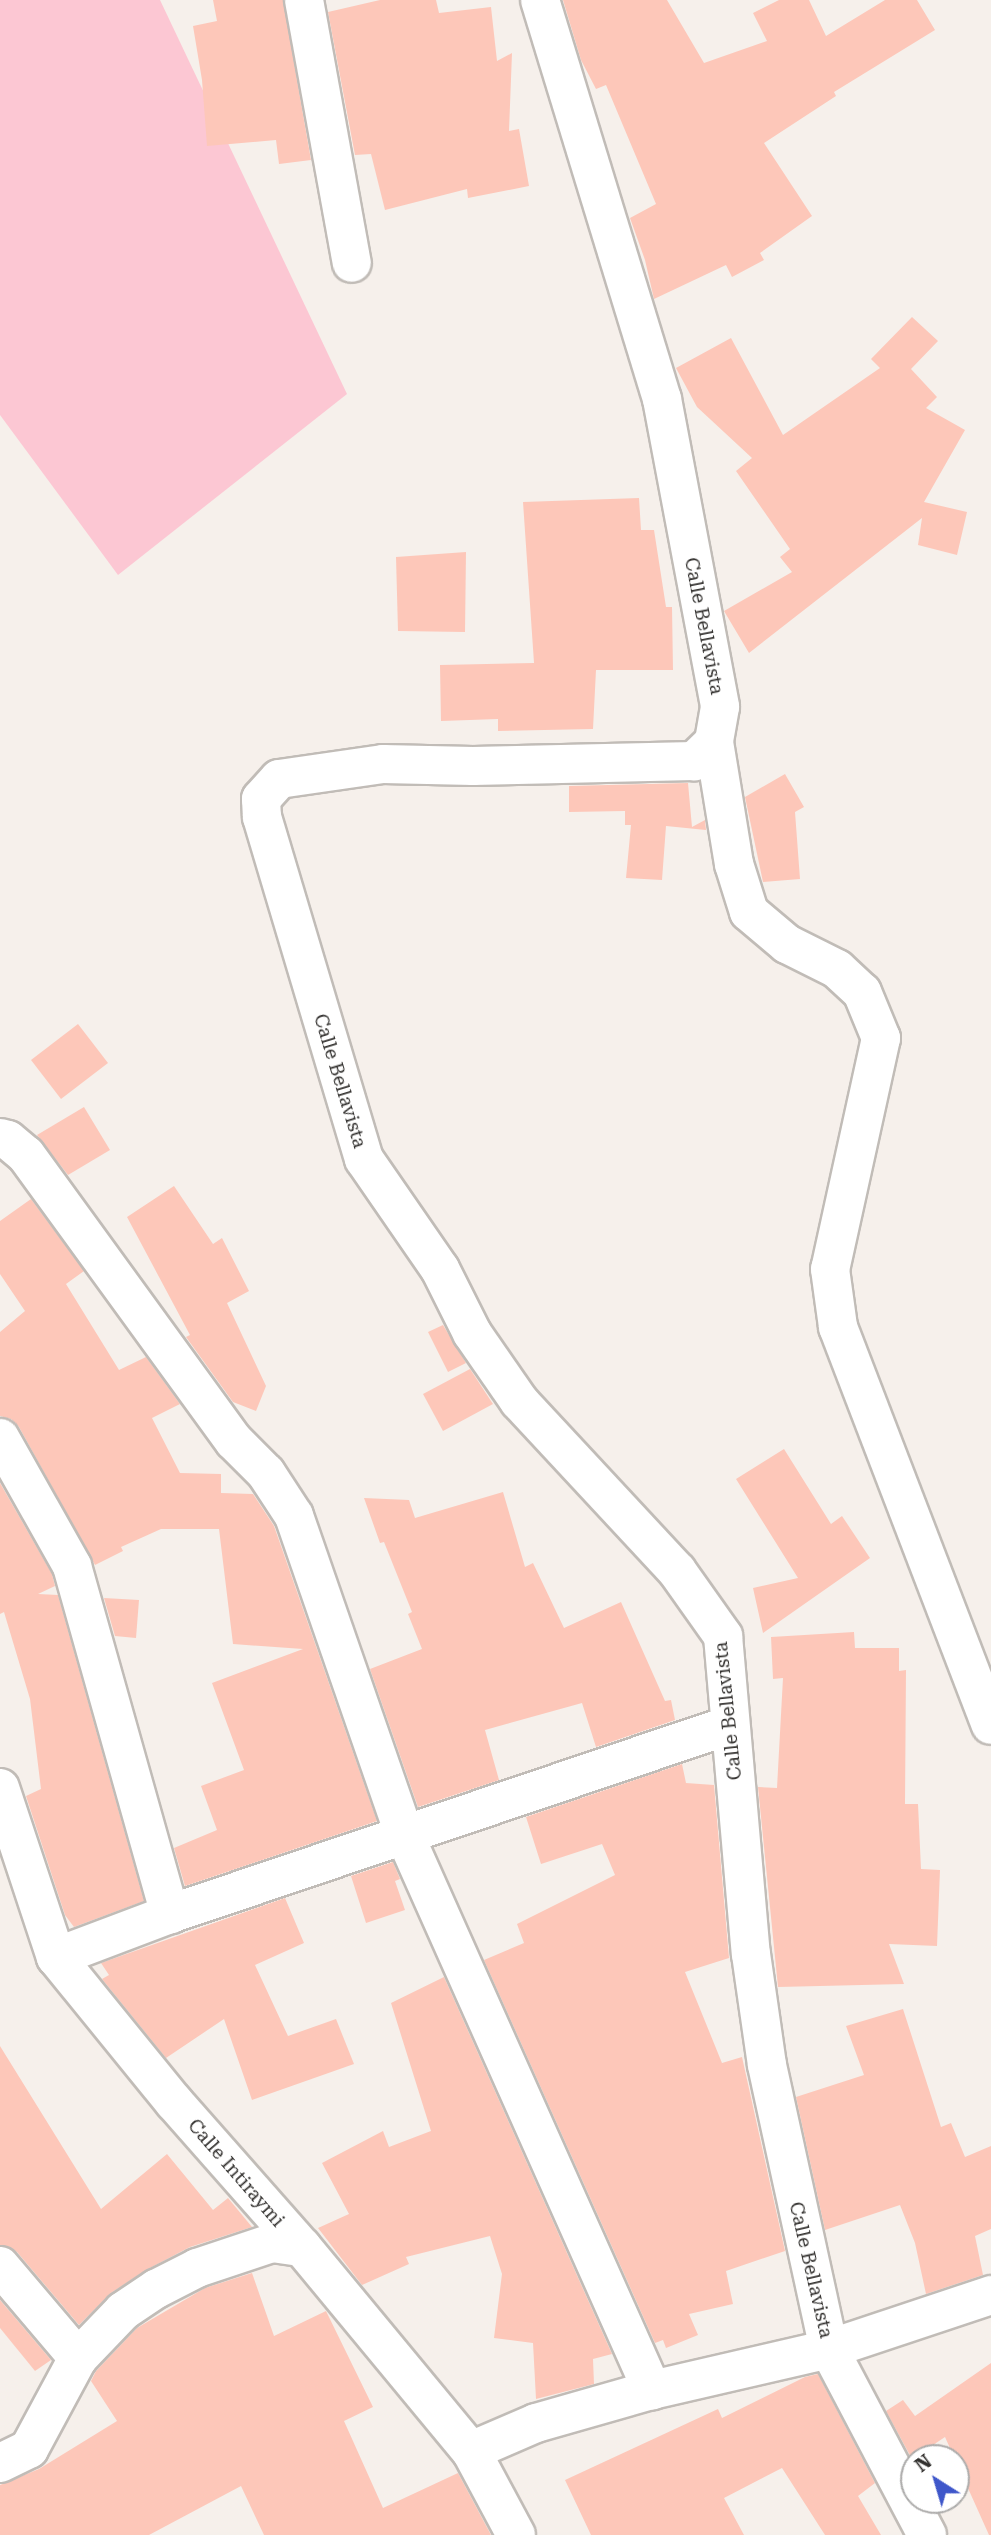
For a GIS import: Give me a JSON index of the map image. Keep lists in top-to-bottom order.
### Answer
{
  "streets": {
    "street": ["Calle Bellavista", "Calle Intiraymi"]
  },
  "north": "top left"
}
